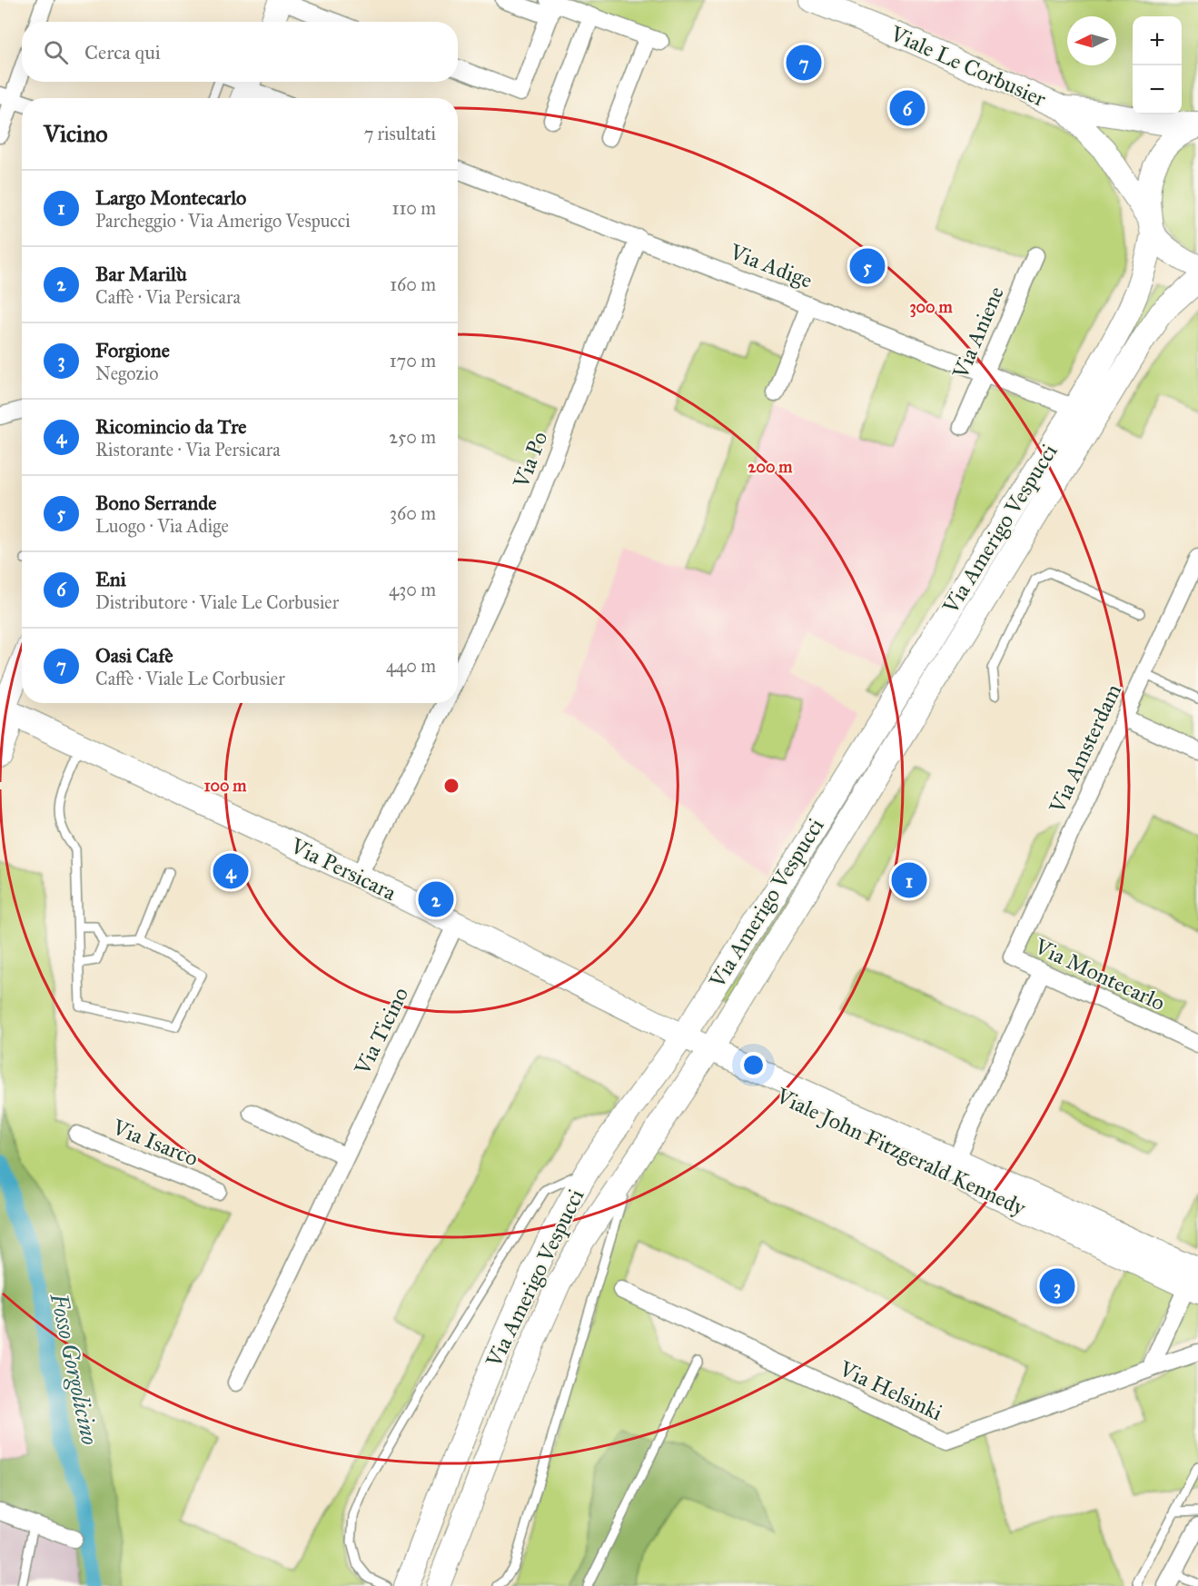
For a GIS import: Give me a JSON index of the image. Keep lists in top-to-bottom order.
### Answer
{
  "streets": {
    "street": [
      "Viale Le Corbusier",
      "Via Adige",
      "Via Aniene",
      "Via Po",
      "Via Amerigo Vespucci",
      "Via Amsterdam",
      "Via Persicara",
      "Via Montecarlo",
      "Via Ticino",
      "Via Isarco",
      "Viale John Fitzgerald Kennedy",
      "Via Helsinki"
    ]
  },
  "crossings": [
    ["Viale Le Corbusier", "Via Amerigo Vespucci"],
    ["Via Adige", "Via Aniene"],
    ["Via Adige", "Via Po"],
    ["Via Adige", "Via Amerigo Vespucci"],
    ["Via Amerigo Vespucci", "Via Persicara"],
    ["Via Amerigo Vespucci", "Viale John Fitzgerald Kennedy"],
    ["Via Amsterdam", "Via Montecarlo"],
    ["Via Persicara", "Via Ticino"],
    ["Via Persicara", "Viale John Fitzgerald Kennedy"]
  ],
  "water": ["Fosso Gorgolicino"],
  "north": "left",
  "page": {
    "map_buttons": ["+", "−"],
    "search": "Cerca qui",
    "pins": [
      "7",
      "6",
      "5",
      "4",
      "1",
      "2",
      "3"
    ],
    "heading": ["Vicino", "7 risultati"],
    "list": [
      {
        "mark": "1",
        "name": "Largo Montecarlo",
        "note": "Parcheggio · Via Amerigo Vespucci",
        "value": "110 m"
      },
      {
        "mark": "2",
        "name": "Bar Marilù",
        "note": "Caffè · Via Persicara",
        "value": "160 m"
      },
      {
        "mark": "3",
        "name": "Forgione",
        "note": "Negozio",
        "value": "170 m"
      },
      {
        "mark": "4",
        "name": "Ricomincio da Tre",
        "note": "Ristorante · Via Persicara",
        "value": "250 m"
      },
      {
        "mark": "5",
        "name": "Bono Serrande",
        "note": "Luogo · Via Adige",
        "value": "360 m"
      },
      {
        "mark": "6",
        "name": "Eni",
        "note": "Distributore · Viale Le Corbusier",
        "value": "430 m"
      },
      {
        "mark": "7",
        "name": "Oasi Cafè",
        "note": "Caffè · Viale Le Corbusier",
        "value": "440 m"
      }
    ]
  },
  "rings": ["300 m", "200 m", "100 m"]
}
